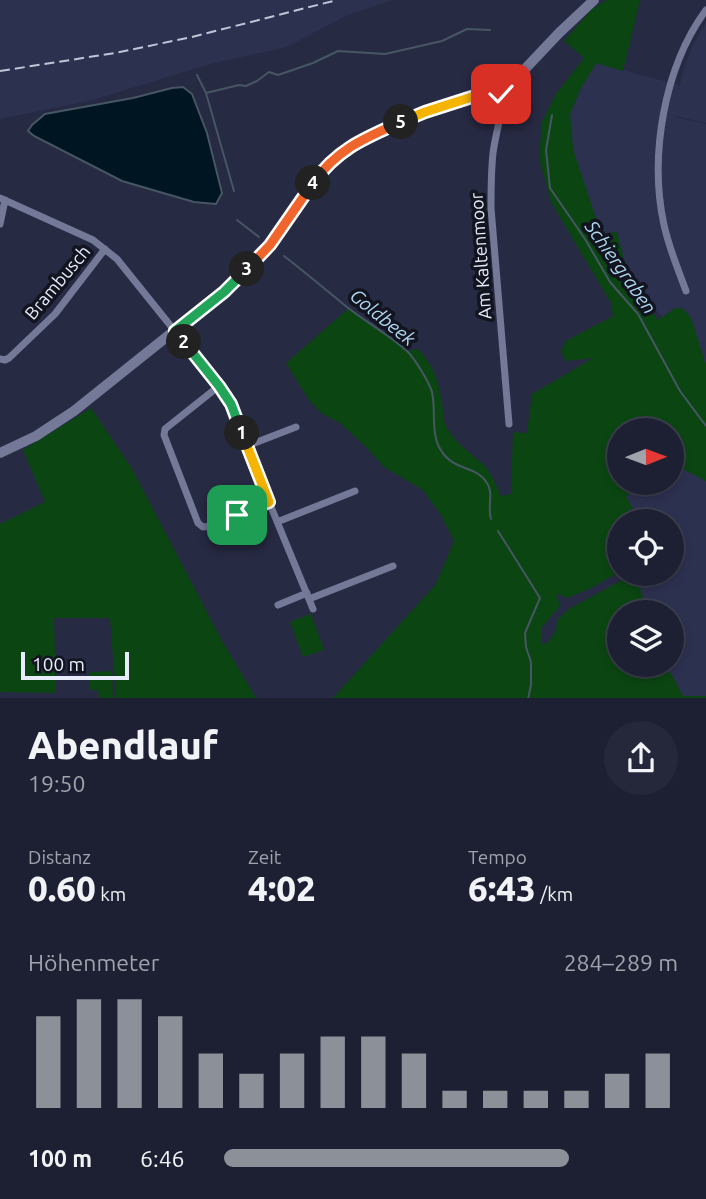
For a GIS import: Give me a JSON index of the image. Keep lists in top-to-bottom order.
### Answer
{
  "streets": {
    "street": ["Am Kaltenmoor", "Brambusch"]
  },
  "water": ["Schiergraben", "Goldbeek"],
  "scale_bar": "100 m",
  "north": "right",
  "page": {
    "pins": [
      "5",
      "4",
      "3",
      "2",
      "1"
    ],
    "scale": "100 m",
    "heading": ["Abendlauf", "19:50"],
    "stats": [
      ["Distanz", "0.60 km"],
      ["Zeit", "4:02"],
      ["Tempo", "6:43 /km"]
    ],
    "chart": ["Höhenmeter", "284–289 m"],
    "list": [
      {
        "name": "100 m",
        "note": "6:46"
      }
    ]
  }
}
